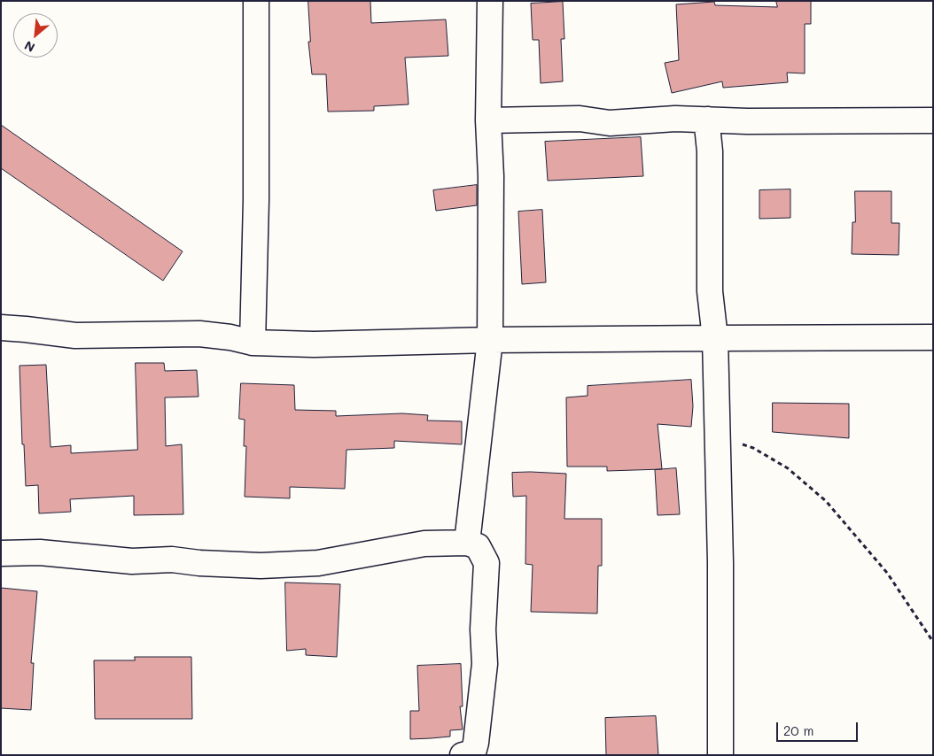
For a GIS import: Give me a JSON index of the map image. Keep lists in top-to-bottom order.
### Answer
{
  "scale_bar": "20 m",
  "north": "bottom left"
}
